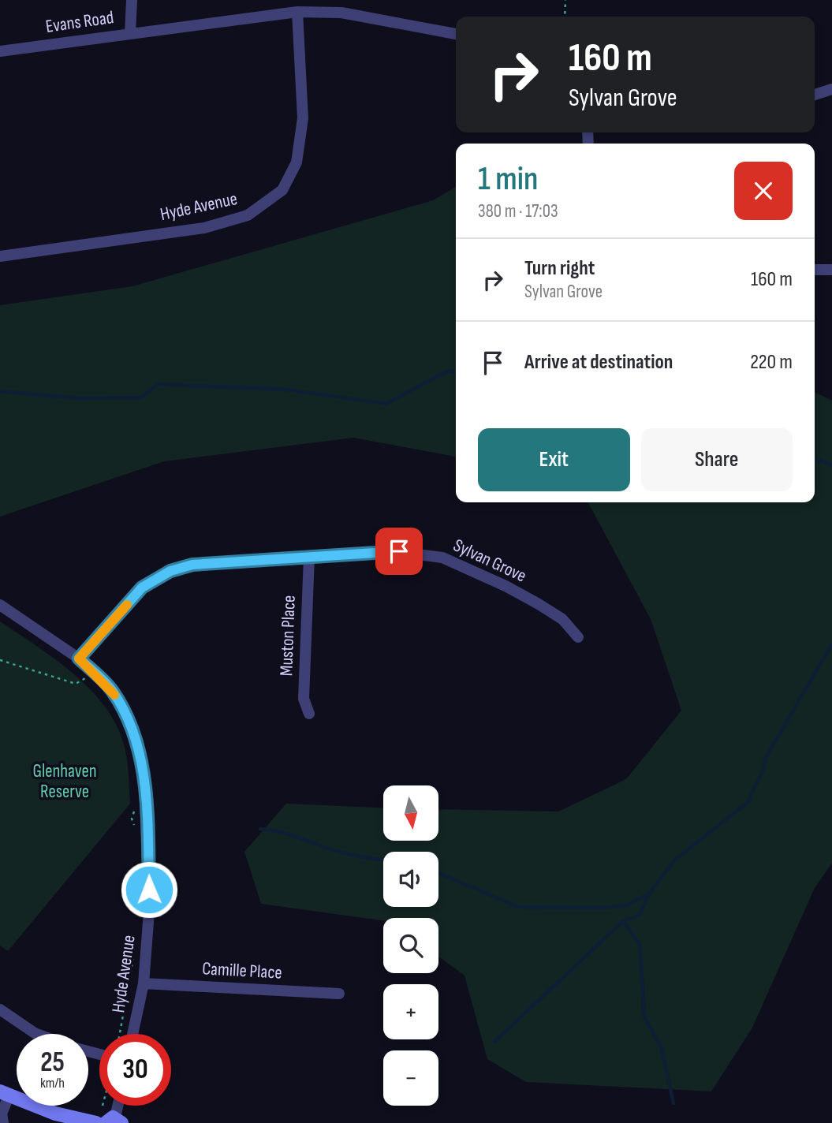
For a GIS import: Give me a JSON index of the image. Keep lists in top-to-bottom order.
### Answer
{
  "streets": {
    "street": [
      "Evans Road",
      "Hyde Avenue",
      "Sylvan Grove",
      "Muston Place",
      "Camille Place"
    ]
  },
  "crossings": [
    ["Evans Road", "Hyde Avenue"],
    ["Hyde Avenue", "Sylvan Grove"],
    ["Hyde Avenue", "Camille Place"],
    ["Sylvan Grove", "Muston Place"]
  ],
  "parks": ["Glenhaven Reserve"],
  "north": "bottom",
  "page": {
    "turn": ["160 m", "Sylvan Grove"],
    "heading": ["1 min", "380 m · 17:03"],
    "list": [
      {
        "name": "Turn right",
        "note": "Sylvan Grove",
        "value": "160 m"
      },
      {
        "name": "Arrive at destination",
        "value": "220 m"
      }
    ],
    "buttons": ["Exit", "Share"],
    "map_buttons": ["+", "−"],
    "speed": "25 km/h",
    "limit": "30"
  }
}
